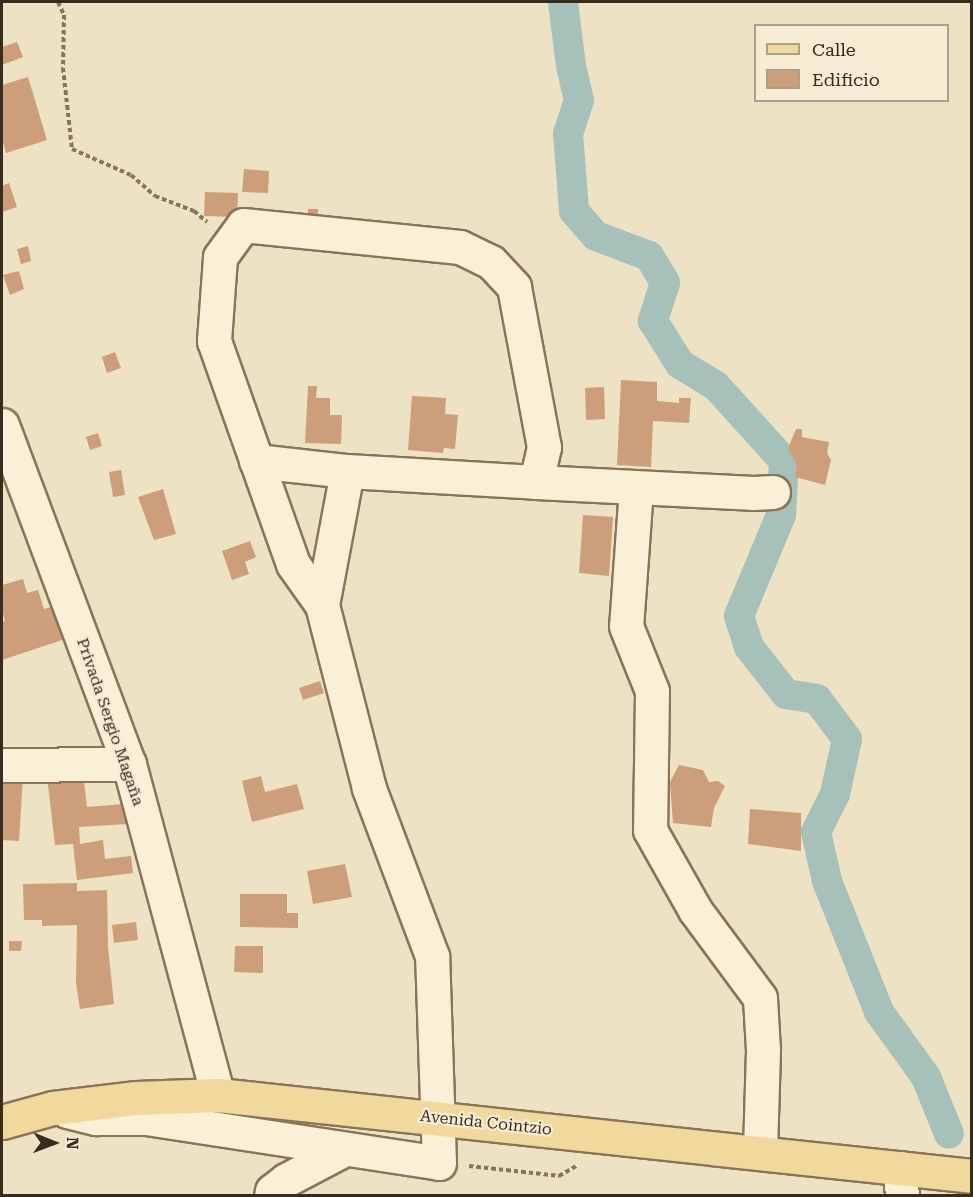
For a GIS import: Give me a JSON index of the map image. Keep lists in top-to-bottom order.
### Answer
{
  "streets": {
    "main road": ["Avenida Cointzio"],
    "street": ["Privada Sergio Magaña"]
  },
  "crossings": [
    ["Privada Sergio Magaña", "Avenida Cointzio"]
  ],
  "legend": ["Calle", "Edificio"],
  "north": "right"
}
